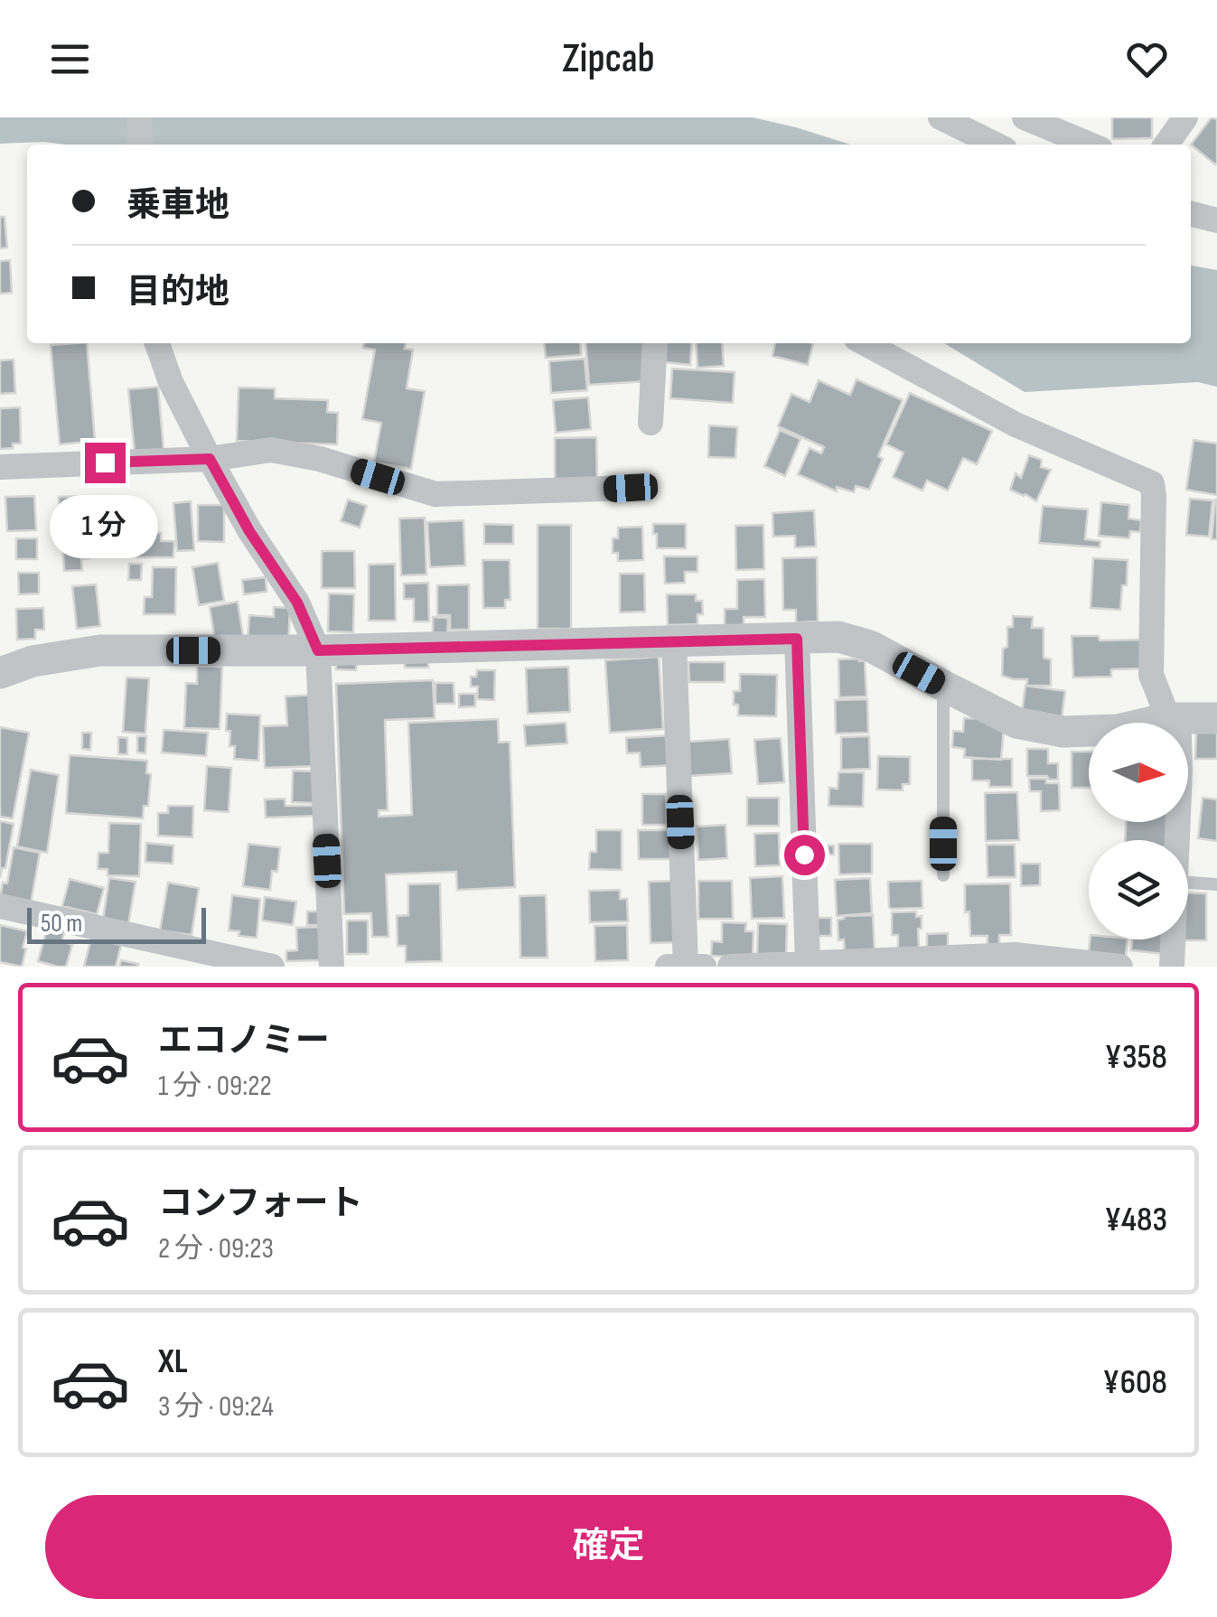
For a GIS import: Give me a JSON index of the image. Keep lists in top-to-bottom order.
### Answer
{
  "scale_bar": "50 m",
  "north": "right",
  "page": {
    "header": "Zipcab",
    "banner": ["乗車地", "目的地"],
    "bubble": "1 分",
    "scale": "50 m",
    "list": [
      {
        "name": "エコノミー",
        "note": "1 分 · 09:22",
        "value": "¥358"
      },
      {
        "name": "コンフォート",
        "note": "2 分 · 09:23",
        "value": "¥483"
      },
      {
        "name": "XL",
        "note": "3 分 · 09:24",
        "value": "¥608"
      }
    ],
    "buttons": "確定"
  }
}
